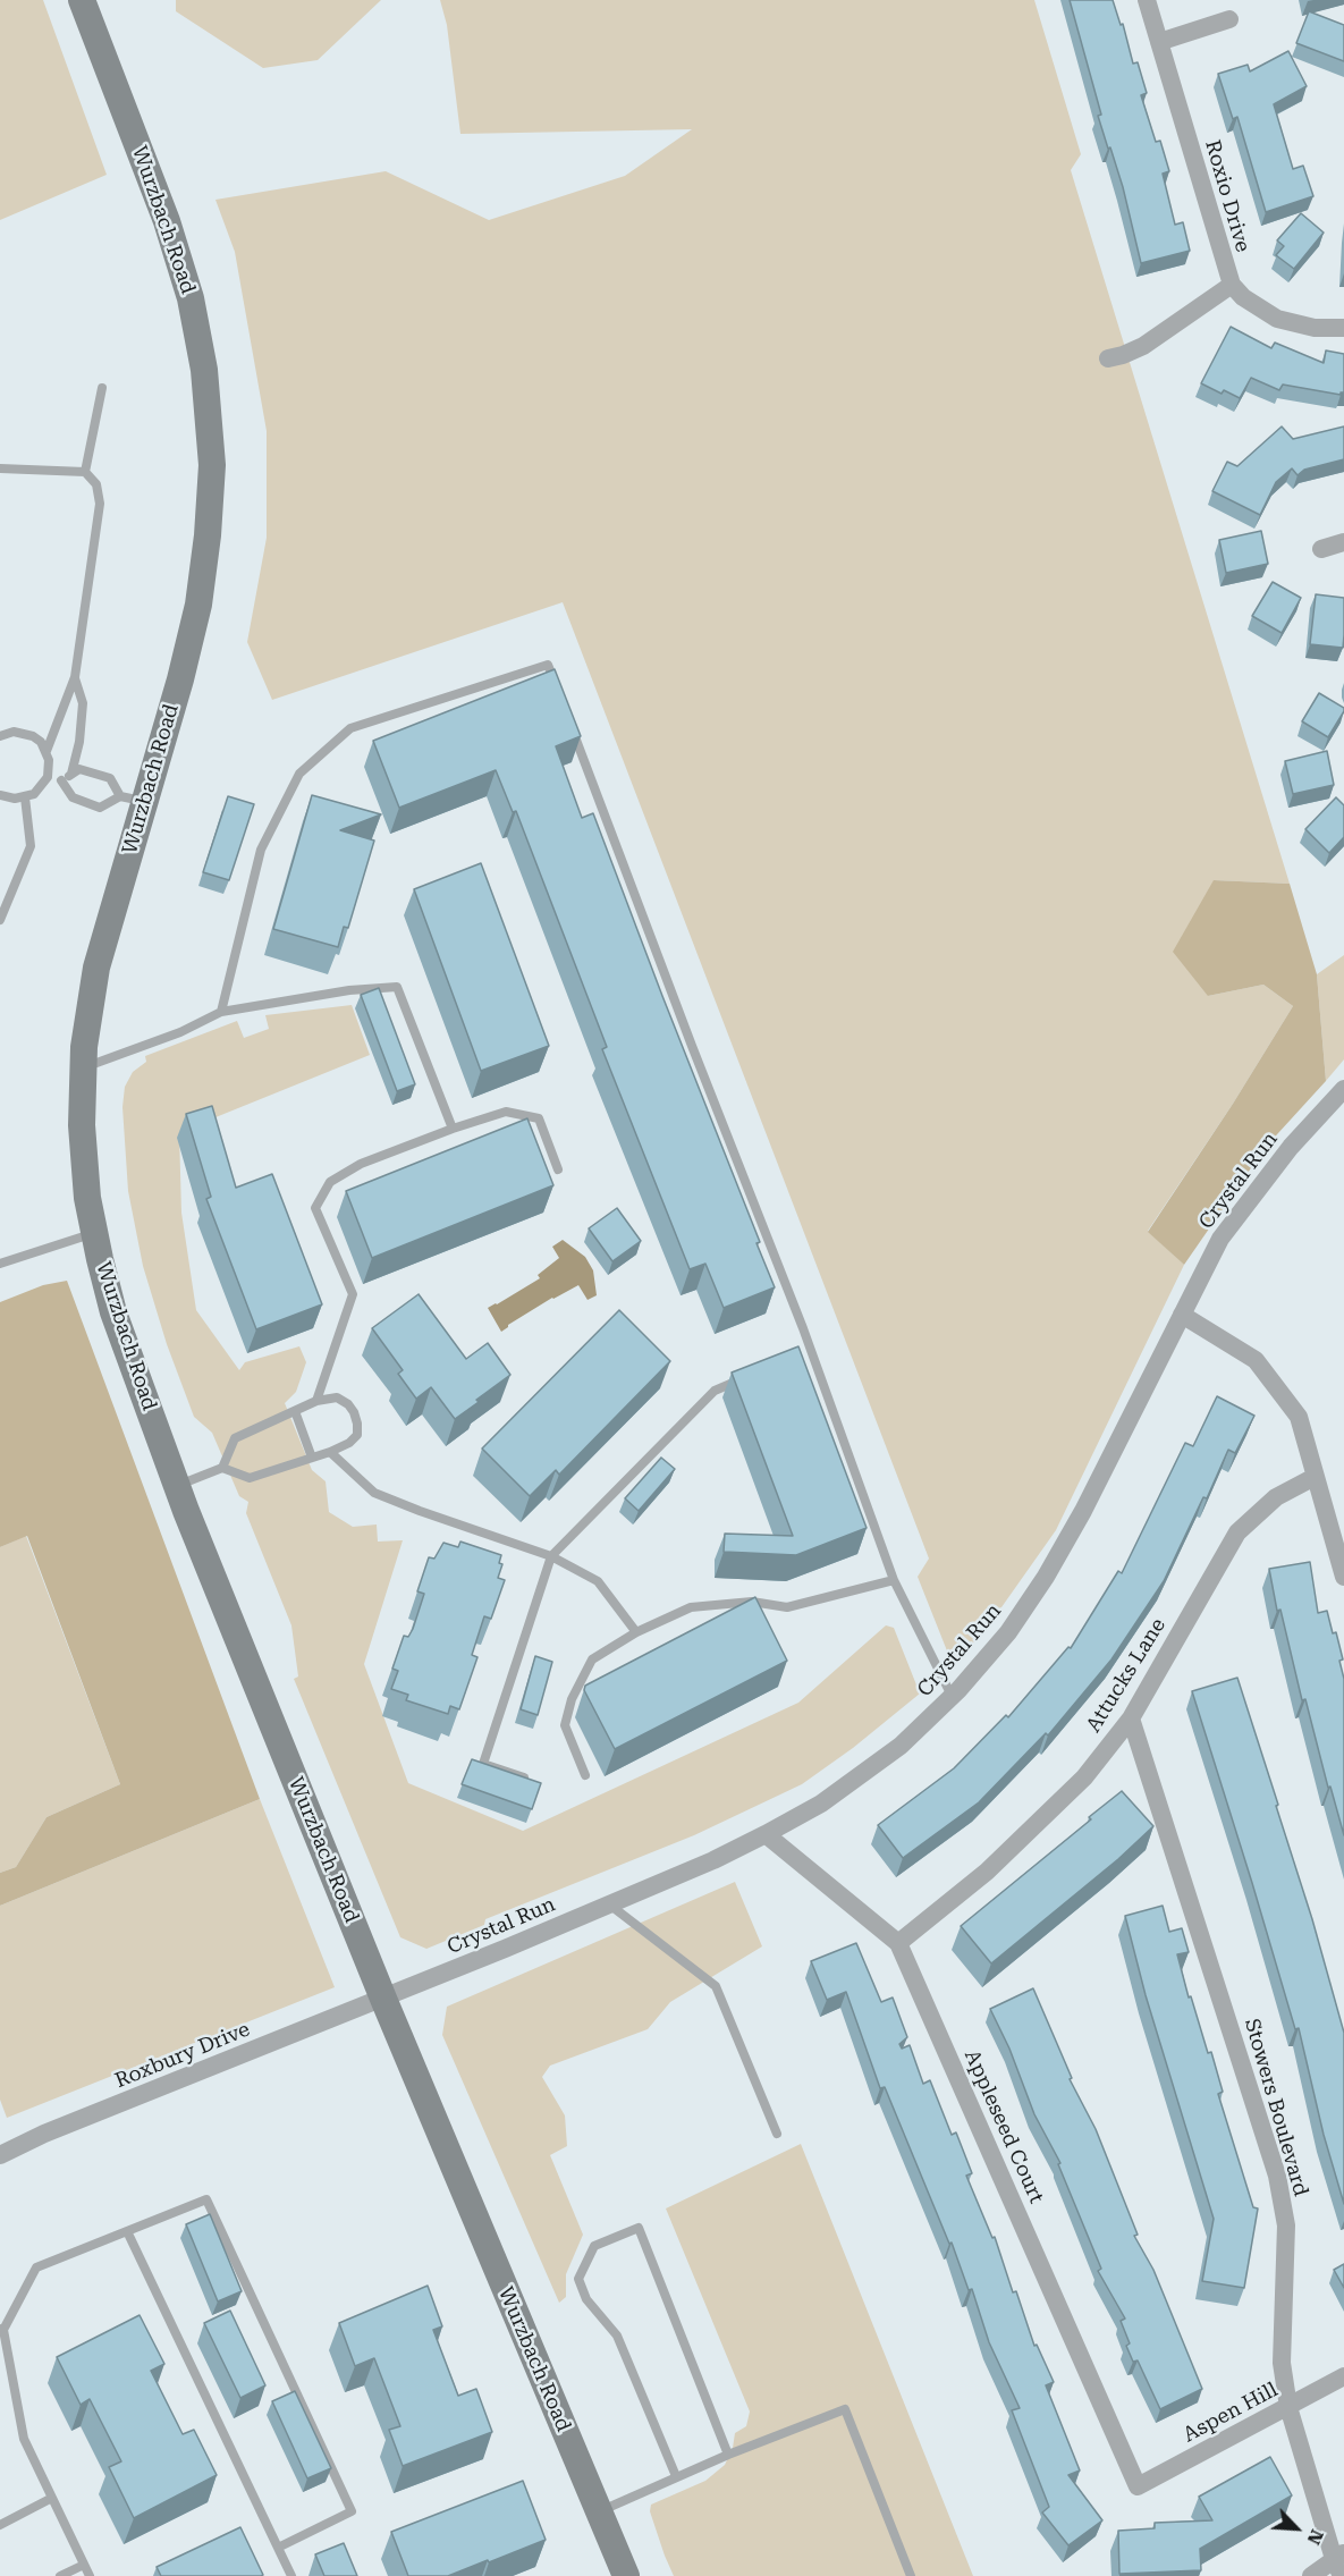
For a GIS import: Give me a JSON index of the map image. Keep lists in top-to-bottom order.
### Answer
{
  "streets": {
    "main road": ["Wurzbach Road"],
    "street": [
      "Roxio Drive",
      "Crystal Run",
      "Attucks Lane",
      "Roxbury Drive",
      "Stowers Boulevard",
      "Appleseed Court",
      "Aspen Hill"
    ]
  },
  "crossings": [
    ["Wurzbach Road", "Crystal Run"],
    ["Wurzbach Road", "Roxbury Drive"],
    ["Crystal Run", "Roxbury Drive"],
    ["Crystal Run", "Appleseed Court"],
    ["Attucks Lane", "Stowers Boulevard"],
    ["Attucks Lane", "Appleseed Court"],
    ["Stowers Boulevard", "Aspen Hill"],
    ["Appleseed Court", "Aspen Hill"]
  ],
  "north": "bottom right"
}
